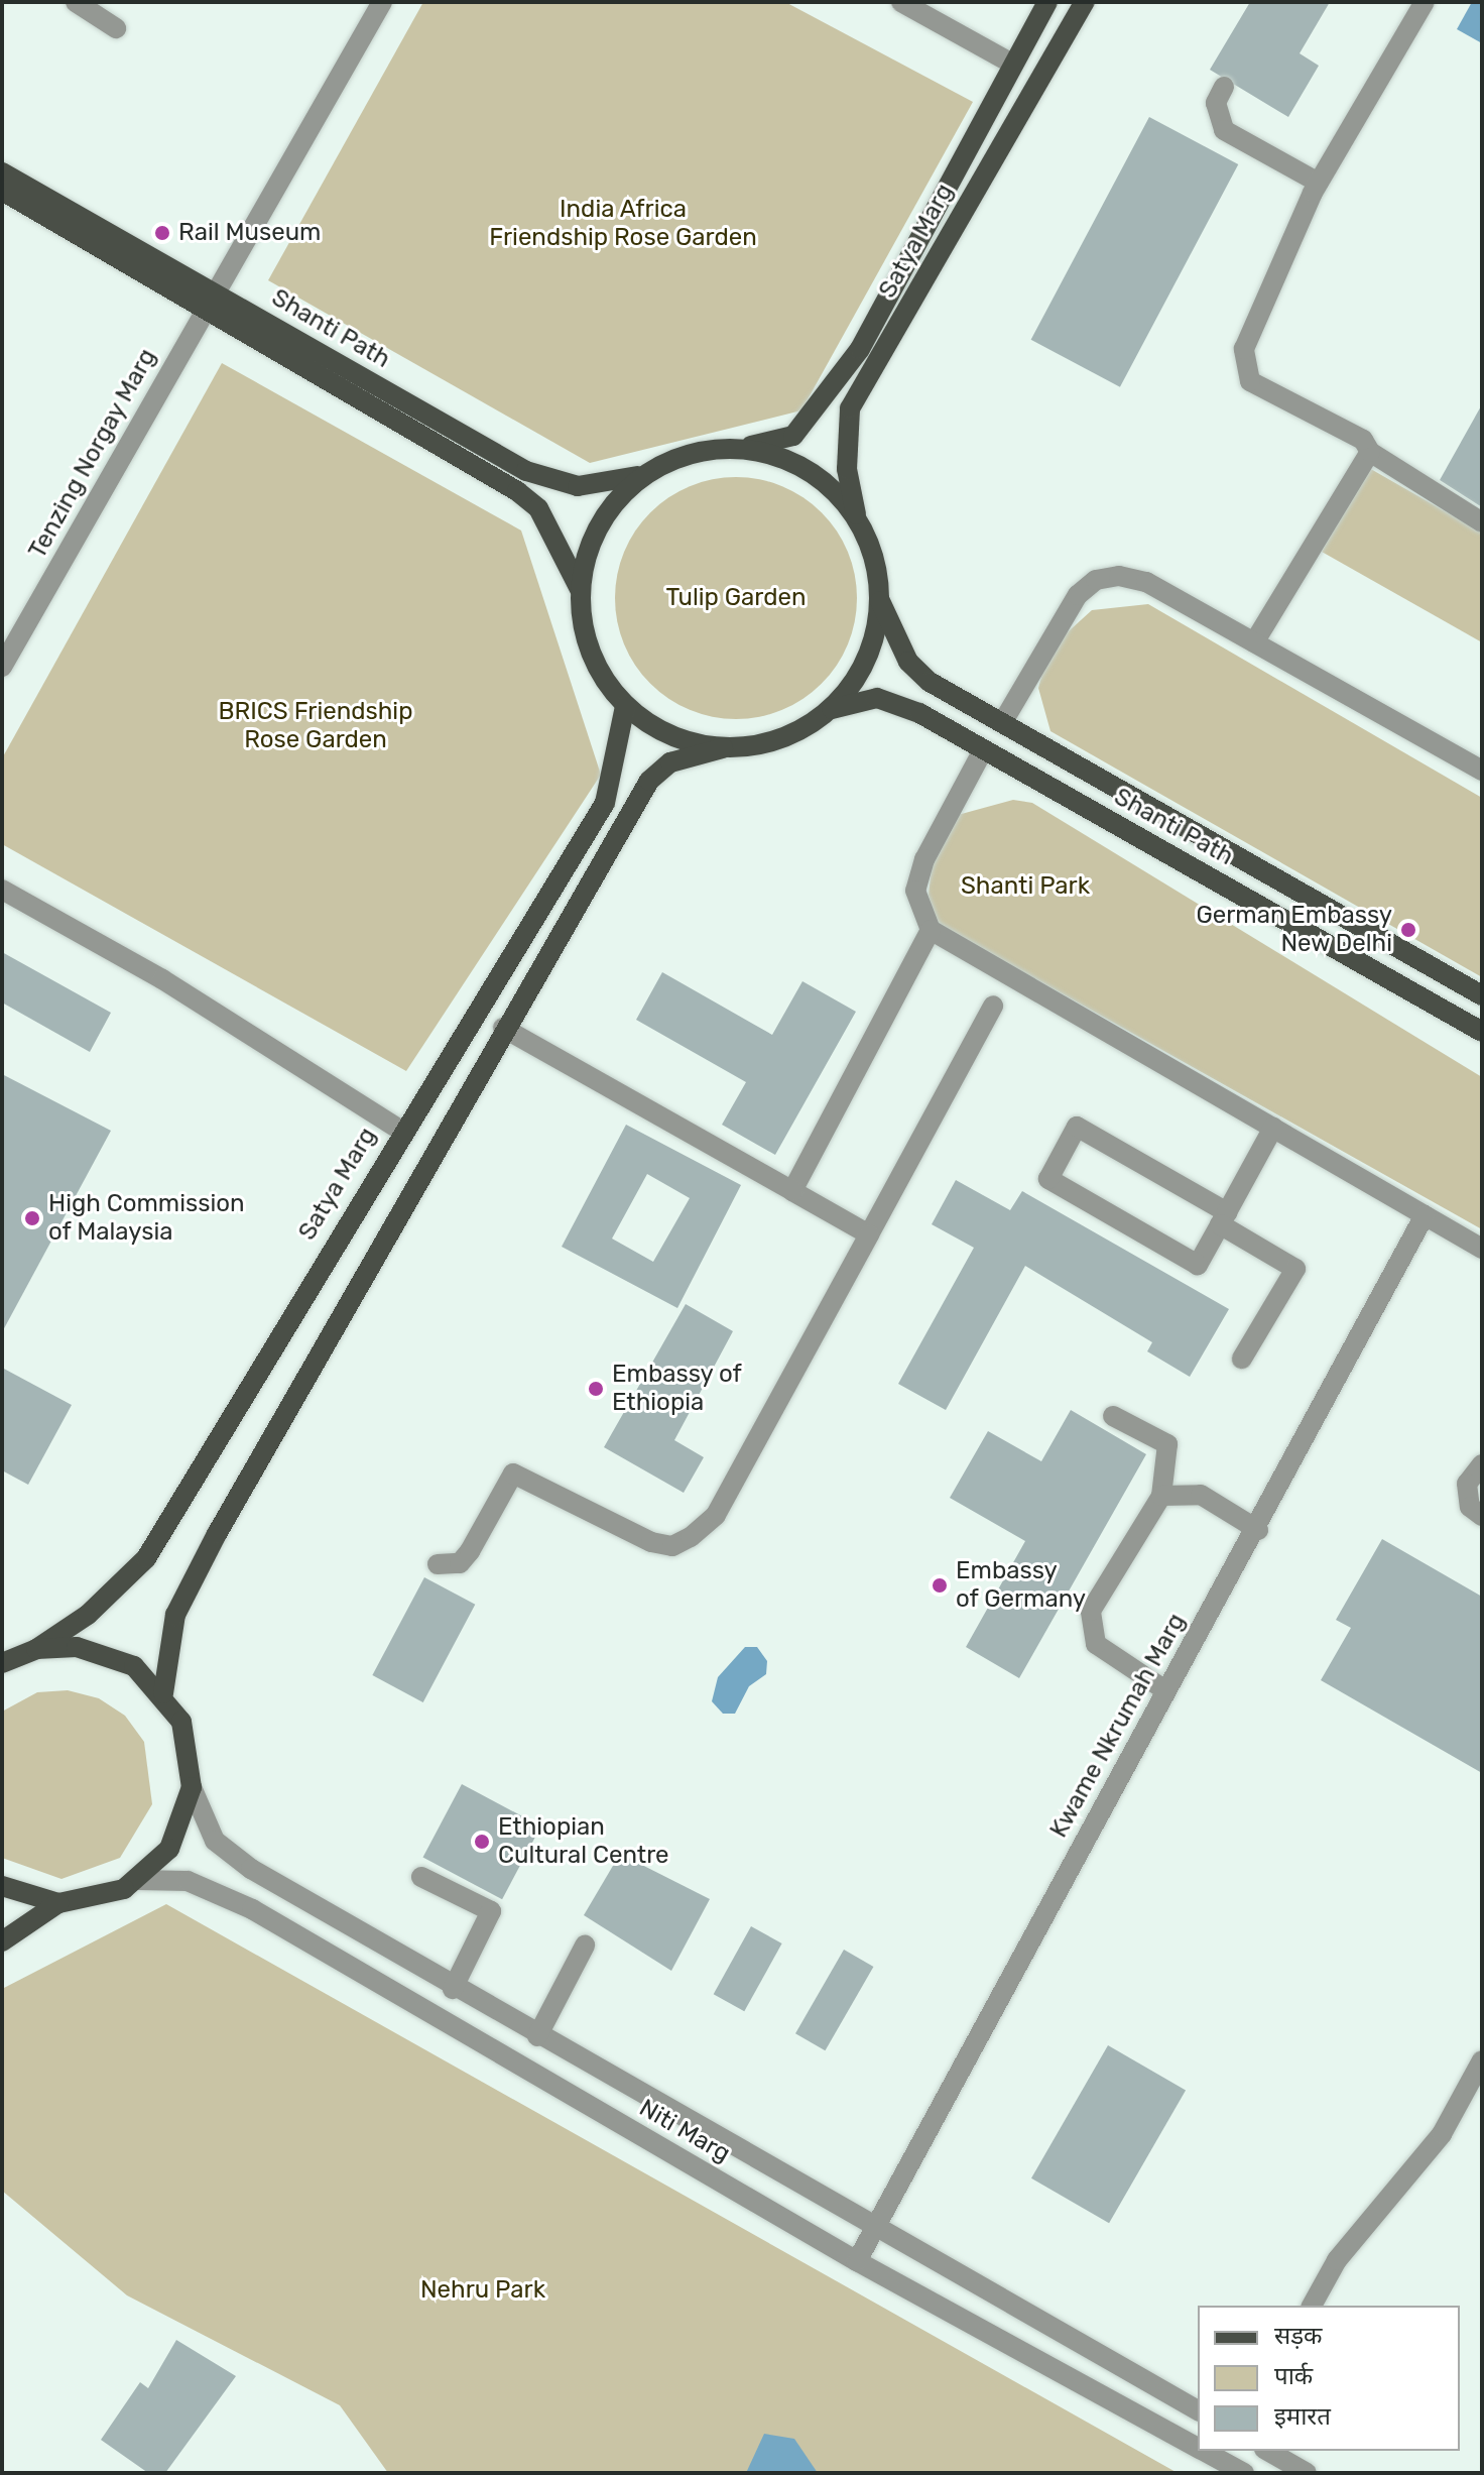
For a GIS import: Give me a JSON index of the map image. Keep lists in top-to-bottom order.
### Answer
{
  "streets": {
    "main road": ["Satya Marg", "Shanti Path"],
    "street": ["Tenzing Norgay Marg", "Kwame Nkrumah Marg", "Niti Marg"]
  },
  "crossings": [
    ["Satya Marg", "Shanti Path"],
    ["Shanti Path", "Tenzing Norgay Marg"],
    ["Kwame Nkrumah Marg", "Niti Marg"]
  ],
  "parks": [
    "India Africa Friendship Rose Garden",
    "Tulip Garden",
    "BRICS Friendship Rose Garden",
    "Shanti Park",
    "Nehru Park"
  ],
  "places": [
    "Rail Museum",
    "German Embassy New Delhi",
    "High Commission of Malaysia",
    "Embassy of Ethiopia",
    "Embassy of Germany",
    "Ethiopian Cultural Centre"
  ],
  "legend": ["सड़क", "पार्क", "इमारत"]
}
